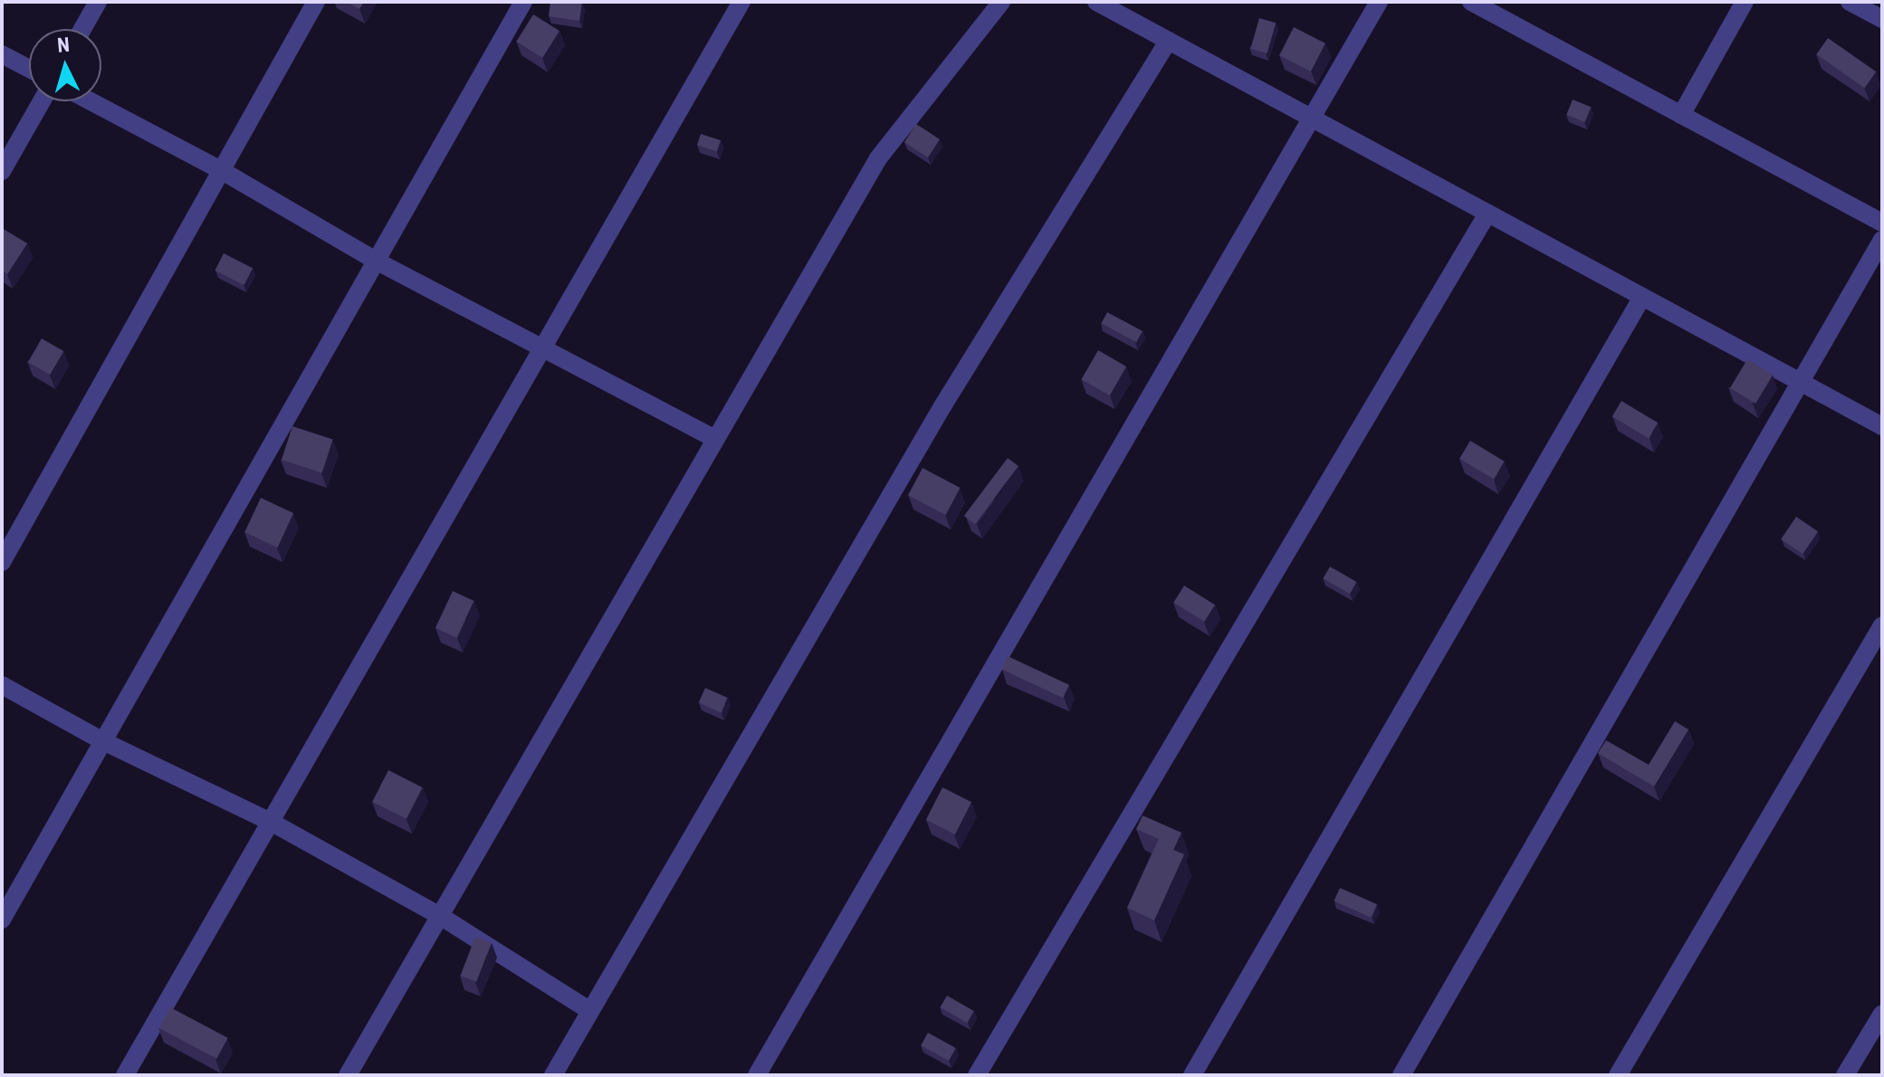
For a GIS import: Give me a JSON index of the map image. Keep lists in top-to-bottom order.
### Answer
{
  "north": "top"
}
